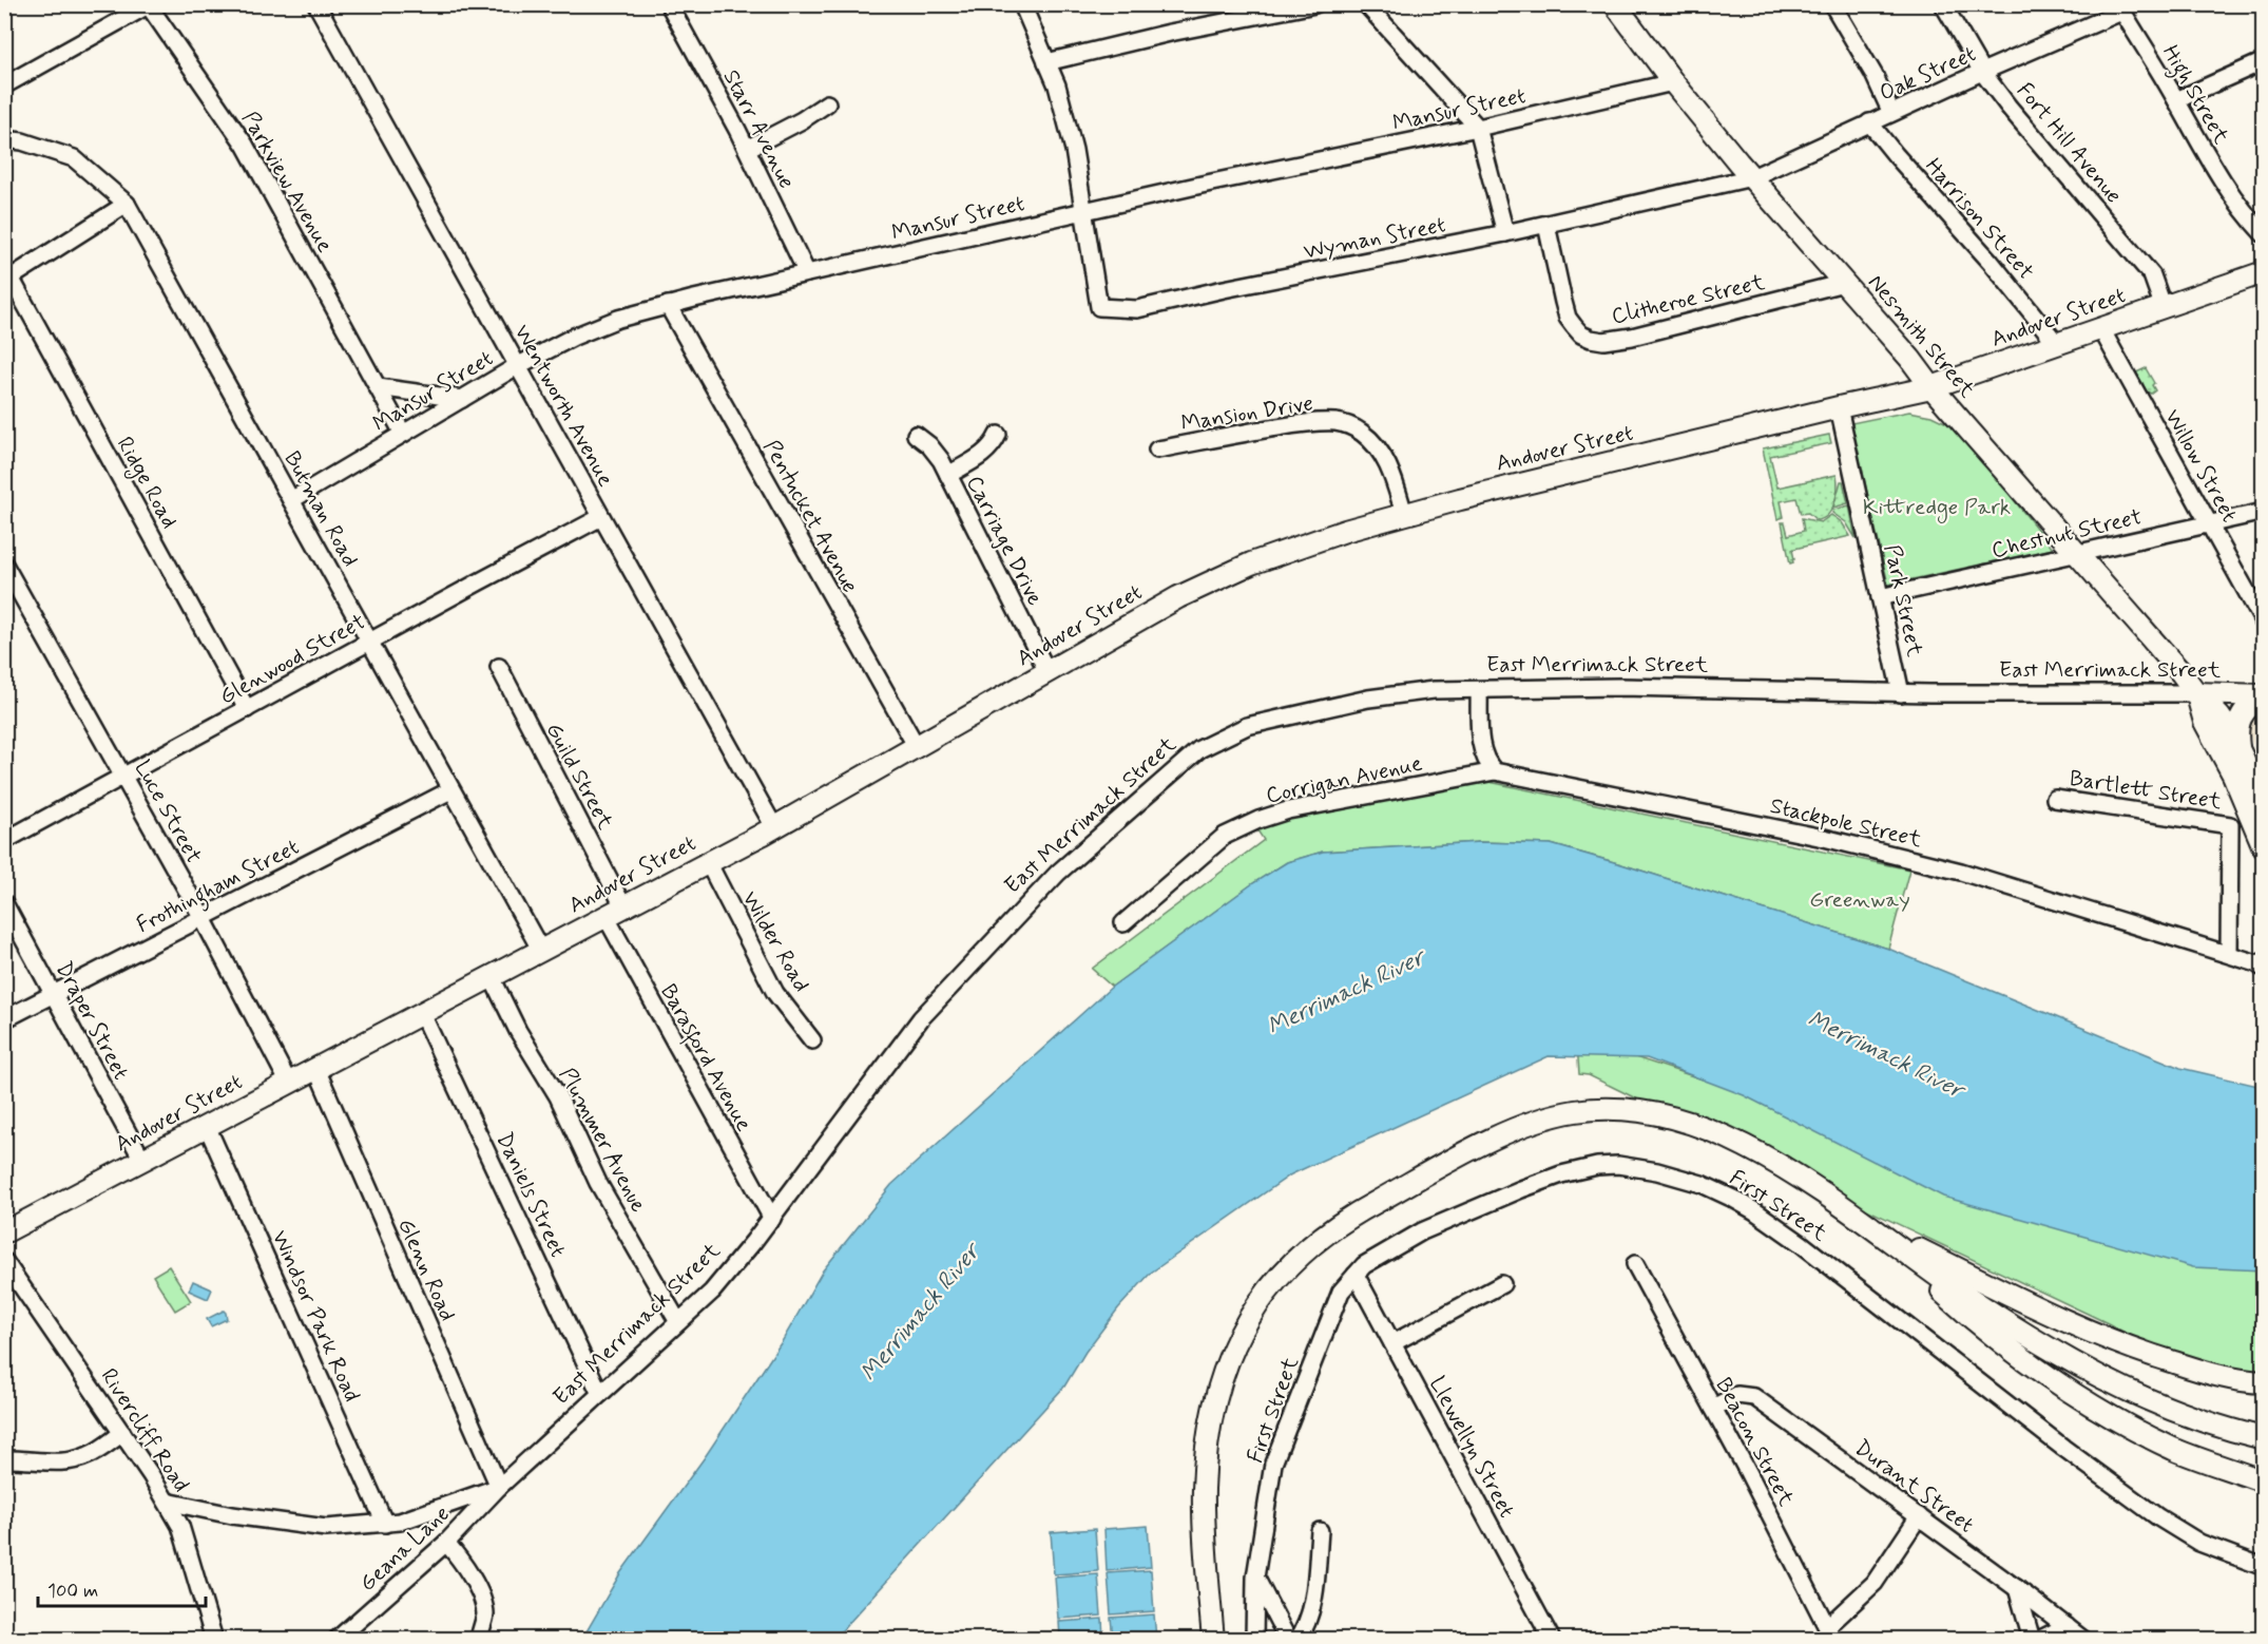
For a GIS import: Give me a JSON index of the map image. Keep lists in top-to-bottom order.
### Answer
{
  "streets": {
    "main road": ["Andover Street", "Nesmith Street", "East Merrimack Street"],
    "street": [
      "Oak Street",
      "High Street",
      "Mansur Street",
      "Starr Avenue",
      "Fort Hill Avenue",
      "Parkview Avenue",
      "Harrison Street",
      "Wyman Street",
      "Clitheroe Street",
      "Wentworth Avenue",
      "Mansion Drive",
      "Willow Street",
      "Ridge Road",
      "Butman Road",
      "Pentucket Avenue",
      "Chestnut Street",
      "Carriage Drive",
      "Park Street",
      "Glenwood Street",
      "Guild Street",
      "Corrigan Avenue",
      "Bartlett Street",
      "Luce Street",
      "Stackpole Street",
      "Frothingham Street",
      "Wilder Road",
      "Draper Street",
      "Barasford Avenue",
      "Plummer Avenue",
      "Daniels Street",
      "First Street",
      "Glenn Road",
      "Windsor Park Road",
      "Rivercliff Road",
      "Beacon Street",
      "Llewellyn Street",
      "Durant Street",
      "Geana Lane"
    ]
  },
  "crossings": [
    ["Oak Street", "High Street"],
    ["Oak Street", "Fort Hill Avenue"],
    ["Oak Street", "Harrison Street"],
    ["Oak Street", "Wyman Street"],
    ["Oak Street", "Nesmith Street"],
    ["Mansur Street", "Starr Avenue"],
    ["Mansur Street", "Parkview Avenue"],
    ["Mansur Street", "Wyman Street"],
    ["Mansur Street", "Nesmith Street"],
    ["Mansur Street", "Wentworth Avenue"],
    ["Mansur Street", "Butman Road"],
    ["Mansur Street", "Pentucket Avenue"],
    ["Fort Hill Avenue", "Andover Street"],
    ["Harrison Street", "Andover Street"],
    ["Wyman Street", "Clitheroe Street"],
    ["Wyman Street", "Nesmith Street"],
    ["Clitheroe Street", "Nesmith Street"],
    ["Andover Street", "Nesmith Street"],
    ["Andover Street", "Wentworth Avenue"],
    ["Andover Street", "Mansion Drive"],
    ["Andover Street", "Willow Street"],
    ["Andover Street", "Butman Road"],
    ["Andover Street", "Pentucket Avenue"],
    ["Andover Street", "Carriage Drive"],
    ["Andover Street", "Park Street"],
    ["Andover Street", "Guild Street"],
    ["Andover Street", "Luce Street"],
    ["Andover Street", "Wilder Road"],
    ["Andover Street", "Draper Street"],
    ["Andover Street", "Barasford Avenue"],
    ["Andover Street", "Plummer Avenue"],
    ["Andover Street", "Daniels Street"],
    ["Andover Street", "Glenn Road"],
    ["Andover Street", "Windsor Park Road"],
    ["Nesmith Street", "Chestnut Street"],
    ["Nesmith Street", "East Merrimack Street"],
    ["Wentworth Avenue", "Glenwood Street"],
    ["Willow Street", "Chestnut Street"],
    ["Ridge Road", "Glenwood Street"],
    ["Butman Road", "Glenwood Street"],
    ["Butman Road", "Frothingham Street"],
    ["Chestnut Street", "Park Street"],
    ["Park Street", "East Merrimack Street"],
    ["Glenwood Street", "Luce Street"],
    ["East Merrimack Street", "Barasford Avenue"],
    ["East Merrimack Street", "Plummer Avenue"],
    ["East Merrimack Street", "Daniels Street"],
    ["East Merrimack Street", "Glenn Road"],
    ["East Merrimack Street", "Windsor Park Road"],
    ["East Merrimack Street", "Rivercliff Road"],
    ["East Merrimack Street", "Geana Lane"],
    ["Guild Street", "Barasford Avenue"],
    ["Corrigan Avenue", "Stackpole Street"],
    ["Bartlett Street", "Stackpole Street"],
    ["Luce Street", "Frothingham Street"],
    ["Frothingham Street", "Draper Street"],
    ["First Street", "Llewellyn Street"],
    ["Glenn Road", "Geana Lane"],
    ["Beacon Street", "Durant Street"]
  ],
  "water": ["Merrimack River"],
  "parks": ["Kittredge Park", "Greenway"],
  "scale_bar": "100 m"
}
